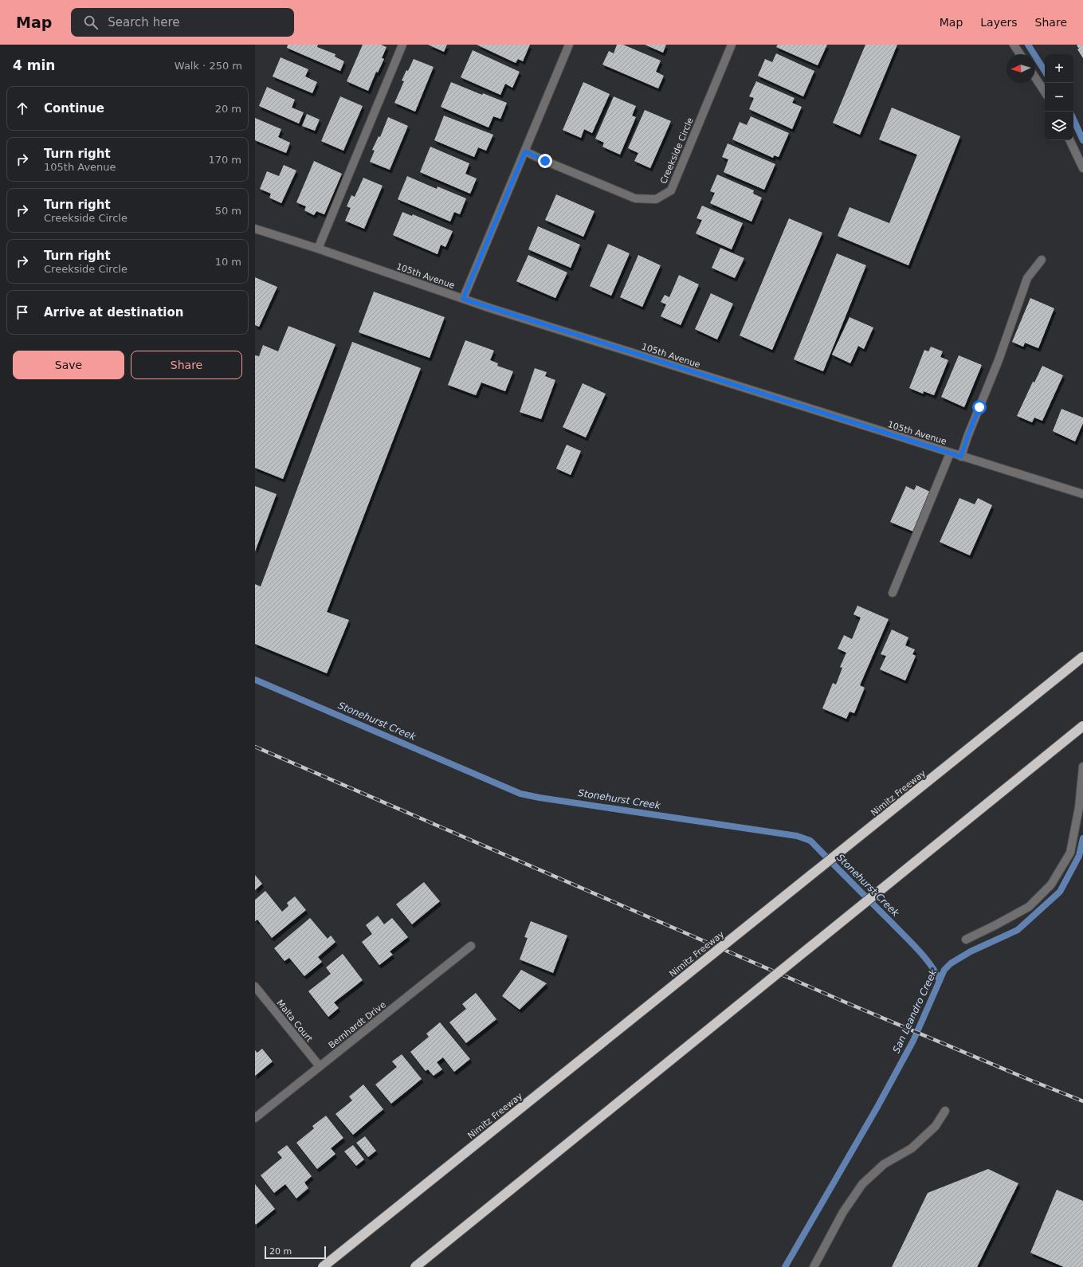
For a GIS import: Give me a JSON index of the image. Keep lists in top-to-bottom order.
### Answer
{
  "streets": {
    "highway": ["Nimitz Freeway"],
    "street": [
      "Creekside Circle",
      "105th Avenue",
      "Malta Court",
      "Bernhardt Drive"
    ]
  },
  "crossings": [
    ["Malta Court", "Bernhardt Drive"]
  ],
  "water": ["Stonehurst Creek", "San Leandro Creek"],
  "scale_bar": "20 m",
  "north": "left",
  "page": {
    "header": "Map",
    "search": "Search here",
    "nav": ["Map", "Layers", "Share"],
    "heading": ["4 min", "Walk · 250 m"],
    "map_buttons": ["+", "−"],
    "list": [
      ["Continue", "20 m"],
      ["Turn right", "105th Avenue", "170 m"],
      ["Turn right", "Creekside Circle", "50 m"],
      ["Turn right", "Creekside Circle", "10 m"],
      "Arrive at destination"
    ],
    "buttons": ["Save", "Share"],
    "scale": "20 m"
  }
}
